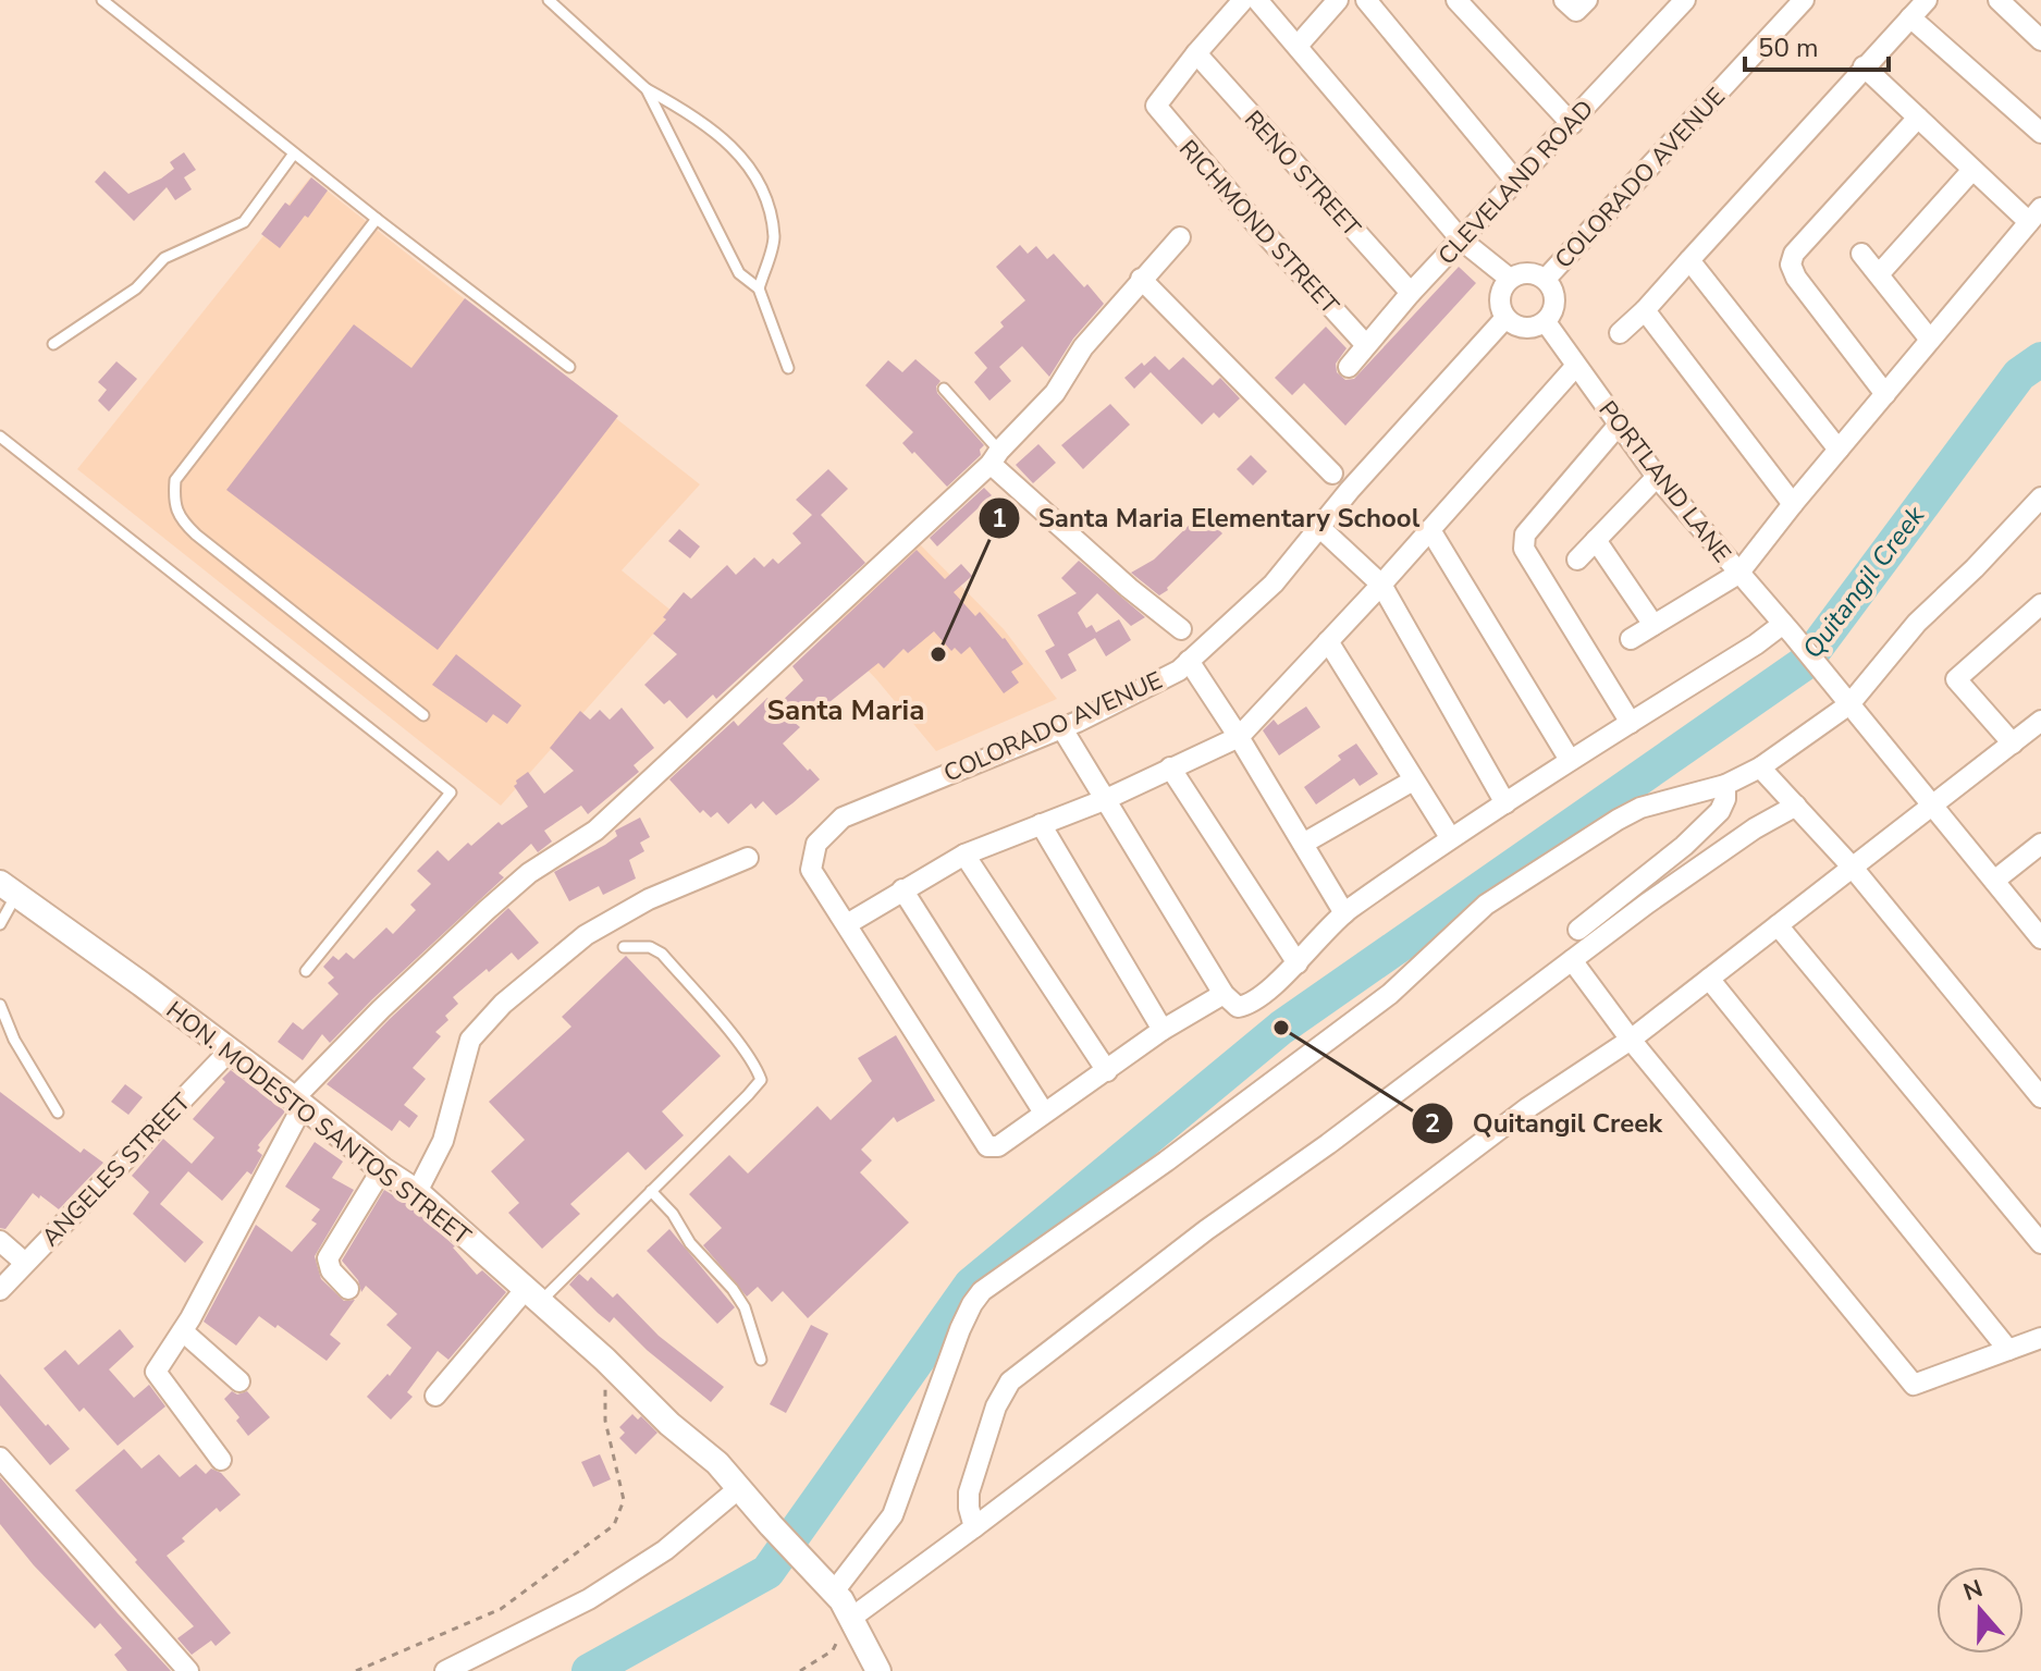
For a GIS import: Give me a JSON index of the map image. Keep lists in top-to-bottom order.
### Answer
{
  "streets": {
    "street": [
      "RENO STREET",
      "COLORADO AVENUE",
      "CLEVELAND ROAD",
      "RICHMOND STREET",
      "PORTLAND LANE",
      "HON. MODESTO SANTOS STREET",
      "ANGELES STREET"
    ]
  },
  "crossings": [
    ["RENO STREET", "CLEVELAND ROAD"],
    ["RENO STREET", "RICHMOND STREET"],
    ["COLORADO AVENUE", "PORTLAND LANE"],
    ["CLEVELAND ROAD", "RICHMOND STREET"],
    ["HON. MODESTO SANTOS STREET", "ANGELES STREET"]
  ],
  "districts": ["Santa Maria"],
  "water": ["Quitangil Creek"],
  "places": ["Santa Maria Elementary School", "Quitangil Creek"],
  "scale_bar": "50 m",
  "north": "top"
}
